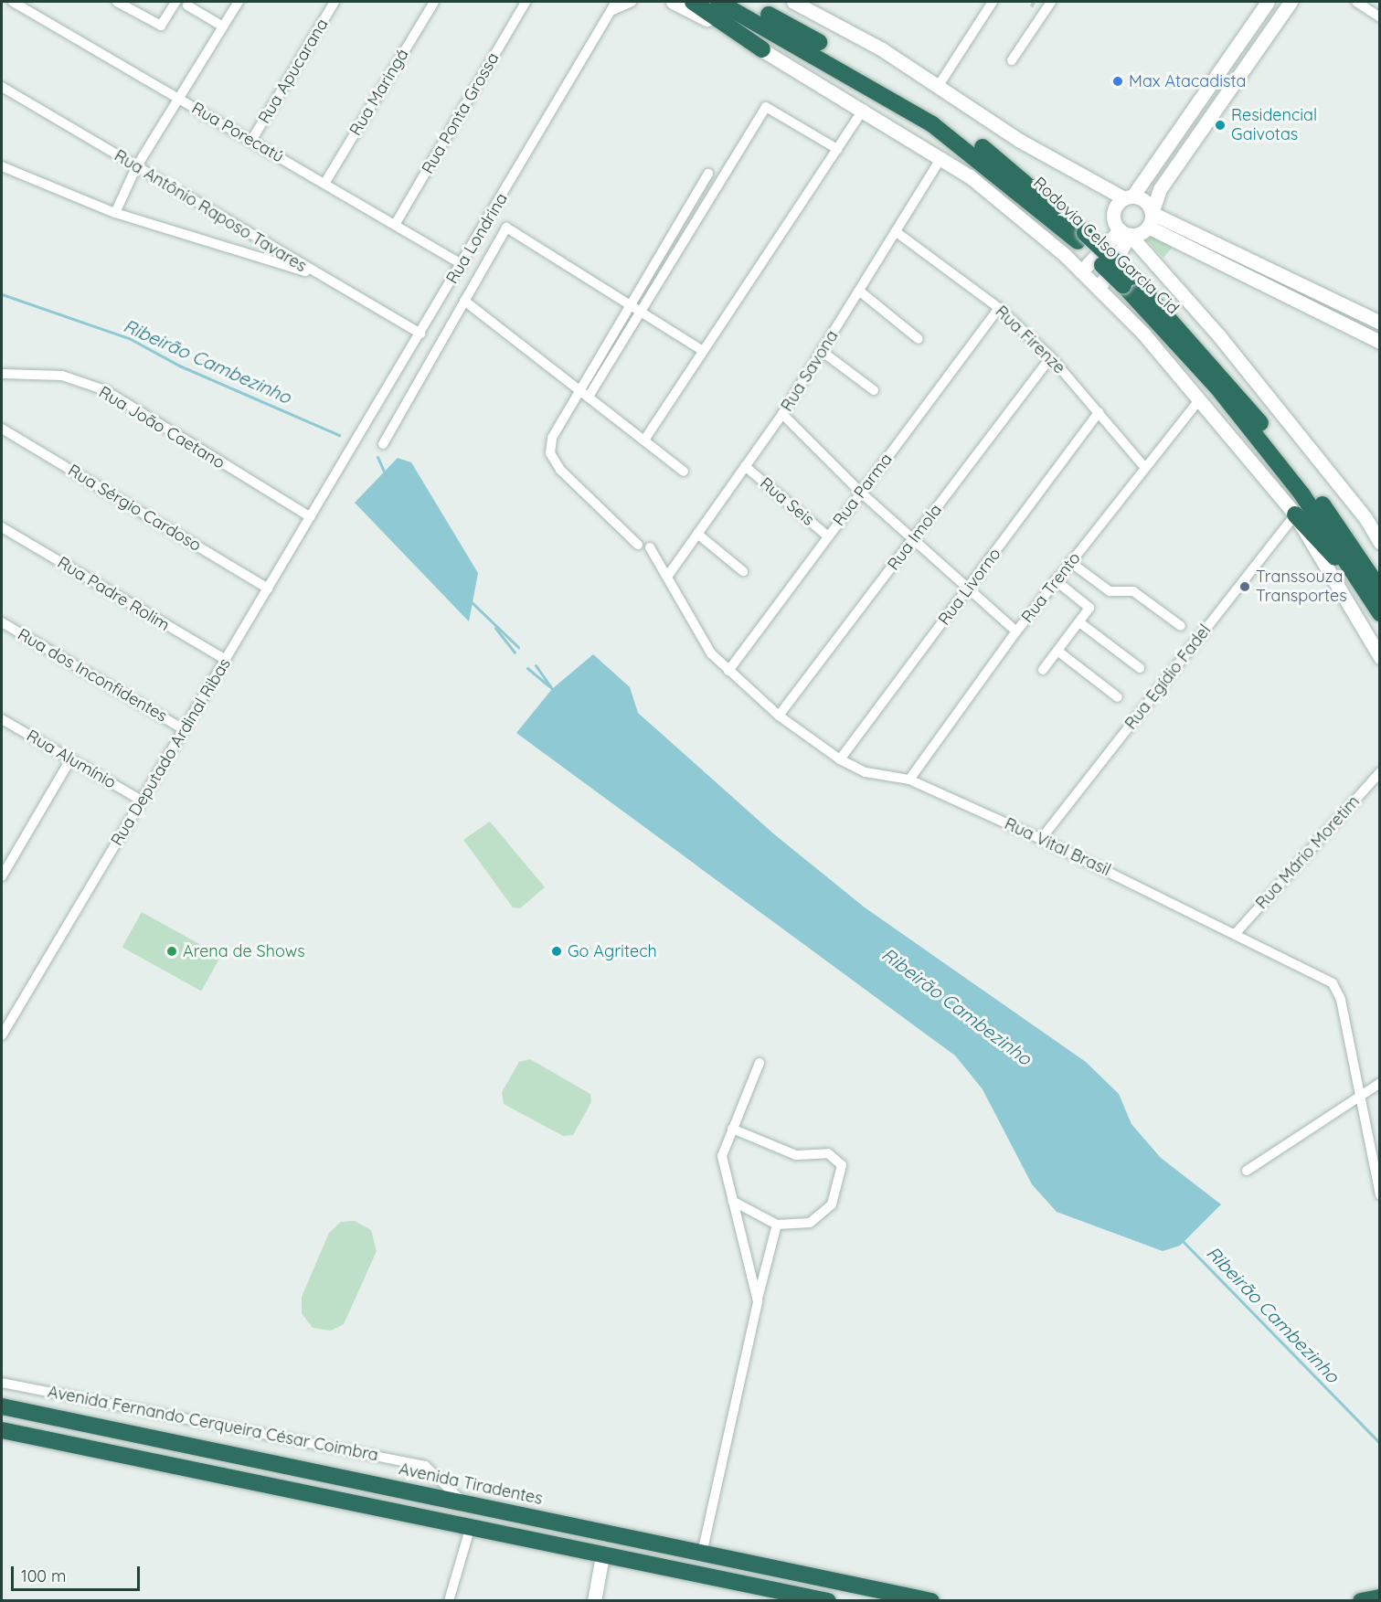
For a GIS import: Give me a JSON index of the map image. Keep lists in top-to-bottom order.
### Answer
{
  "streets": {
    "highway": ["Rodovia Celso Garcia Cid", "Avenida Tiradentes"],
    "street": [
      "Rua Apucarana",
      "Rua Maringá",
      "Rua Ponta Grossa",
      "Rua Porecatú",
      "Rua Antônio Raposo Tavares",
      "Rua Londrina",
      "Rua Firenze",
      "Rua Savona",
      "Rua João Caetano",
      "Rua Parma",
      "Rua Seis",
      "Rua Sérgio Cardoso",
      "Rua Imola",
      "Rua Livorno",
      "Rua Trento",
      "Rua Padre Rolim",
      "Rua dos Inconfidentes",
      "Rua Egídio Fadel",
      "Rua Deputado Ardinal Ribas",
      "Rua Alumínio",
      "Rua Vital Brasil",
      "Rua Mário Moretim",
      "Avenida Fernando Cerqueira César Coimbra"
    ]
  },
  "crossings": [
    ["Rua Apucarana", "Rua Porecatú"],
    ["Rua Maringá", "Rua Porecatú"],
    ["Rua Ponta Grossa", "Rua Porecatú"],
    ["Rua Porecatú", "Rua Londrina"],
    ["Rua Antônio Raposo Tavares", "Rua Londrina"],
    ["Rua Londrina", "Rua Deputado Ardinal Ribas"],
    ["Rua Firenze", "Rua Savona"],
    ["Rua Firenze", "Rua Parma"],
    ["Rua Firenze", "Rua Imola"],
    ["Rua Firenze", "Rua Livorno"],
    ["Rua Firenze", "Rua Trento"],
    ["Rua Savona", "Rua Seis"],
    ["Rua Savona", "Rua Vital Brasil"],
    ["Rua João Caetano", "Rua Deputado Ardinal Ribas"],
    ["Rua Parma", "Rua Seis"],
    ["Rua Parma", "Rua Vital Brasil"],
    ["Rua Sérgio Cardoso", "Rua Deputado Ardinal Ribas"],
    ["Rua Imola", "Rua Vital Brasil"],
    ["Rua Livorno", "Rua Vital Brasil"],
    ["Rua Trento", "Rua Vital Brasil"],
    ["Rua Padre Rolim", "Rua Deputado Ardinal Ribas"],
    ["Rua dos Inconfidentes", "Rua Deputado Ardinal Ribas"],
    ["Rua Egídio Fadel", "Rua Vital Brasil"],
    ["Rua Deputado Ardinal Ribas", "Rua Alumínio"],
    ["Rua Vital Brasil", "Rua Mário Moretim"],
    ["Avenida Fernando Cerqueira César Coimbra", "Avenida Tiradentes"]
  ],
  "water": ["Ribeirão Cambezinho"],
  "places": [
    "Max Atacadista",
    "Residencial Gaivotas",
    "Transsouza Transportes",
    "Arena de Shows",
    "Go Agritech"
  ],
  "scale_bar": "100 m"
}
